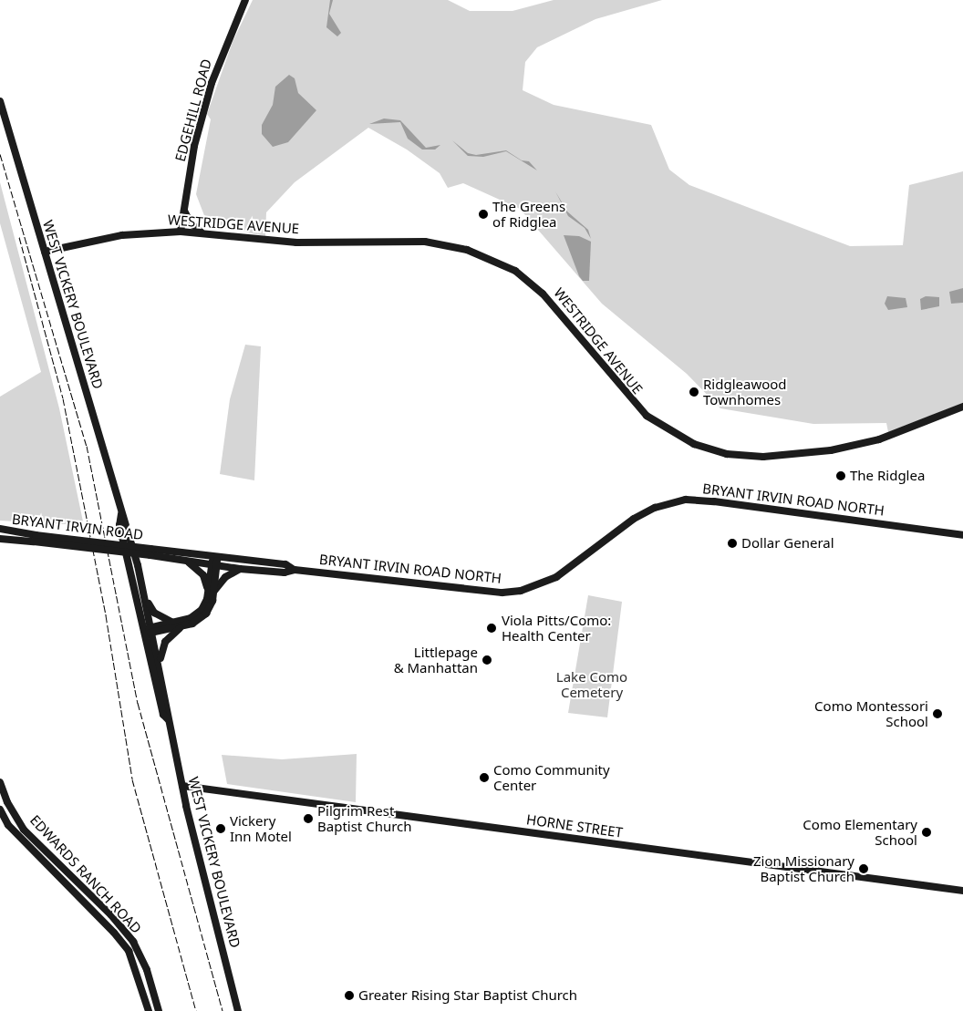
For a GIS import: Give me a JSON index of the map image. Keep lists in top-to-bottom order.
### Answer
{
  "streets": {
    "main road": [
      "EDGEHILL ROAD",
      "WESTRIDGE AVENUE",
      "WEST VICKERY BOULEVARD",
      "BRYANT IRVIN ROAD NORTH",
      "BRYANT IRVIN ROAD",
      "HORNE STREET",
      "EDWARDS RANCH ROAD"
    ]
  },
  "crossings": [
    ["EDGEHILL ROAD", "WESTRIDGE AVENUE"],
    ["WESTRIDGE AVENUE", "WEST VICKERY BOULEVARD"],
    ["WEST VICKERY BOULEVARD", "HORNE STREET"],
    ["BRYANT IRVIN ROAD NORTH", "BRYANT IRVIN ROAD"]
  ],
  "parks": ["Lake Como Cemetery"],
  "places": [
    "The Greens of Ridglea",
    "Ridgleawood Townhomes",
    "The Ridglea",
    "Dollar General",
    "Viola Pitts/Como: Health Center",
    "Littlepage & Manhattan",
    "Como Montessori School",
    "Como Community Center",
    "Pilgrim Rest Baptist Church",
    "Vickery Inn Motel",
    "Como Elementary School",
    "Zion Missionary Baptist Church",
    "Greater Rising Star Baptist Church"
  ]
}
